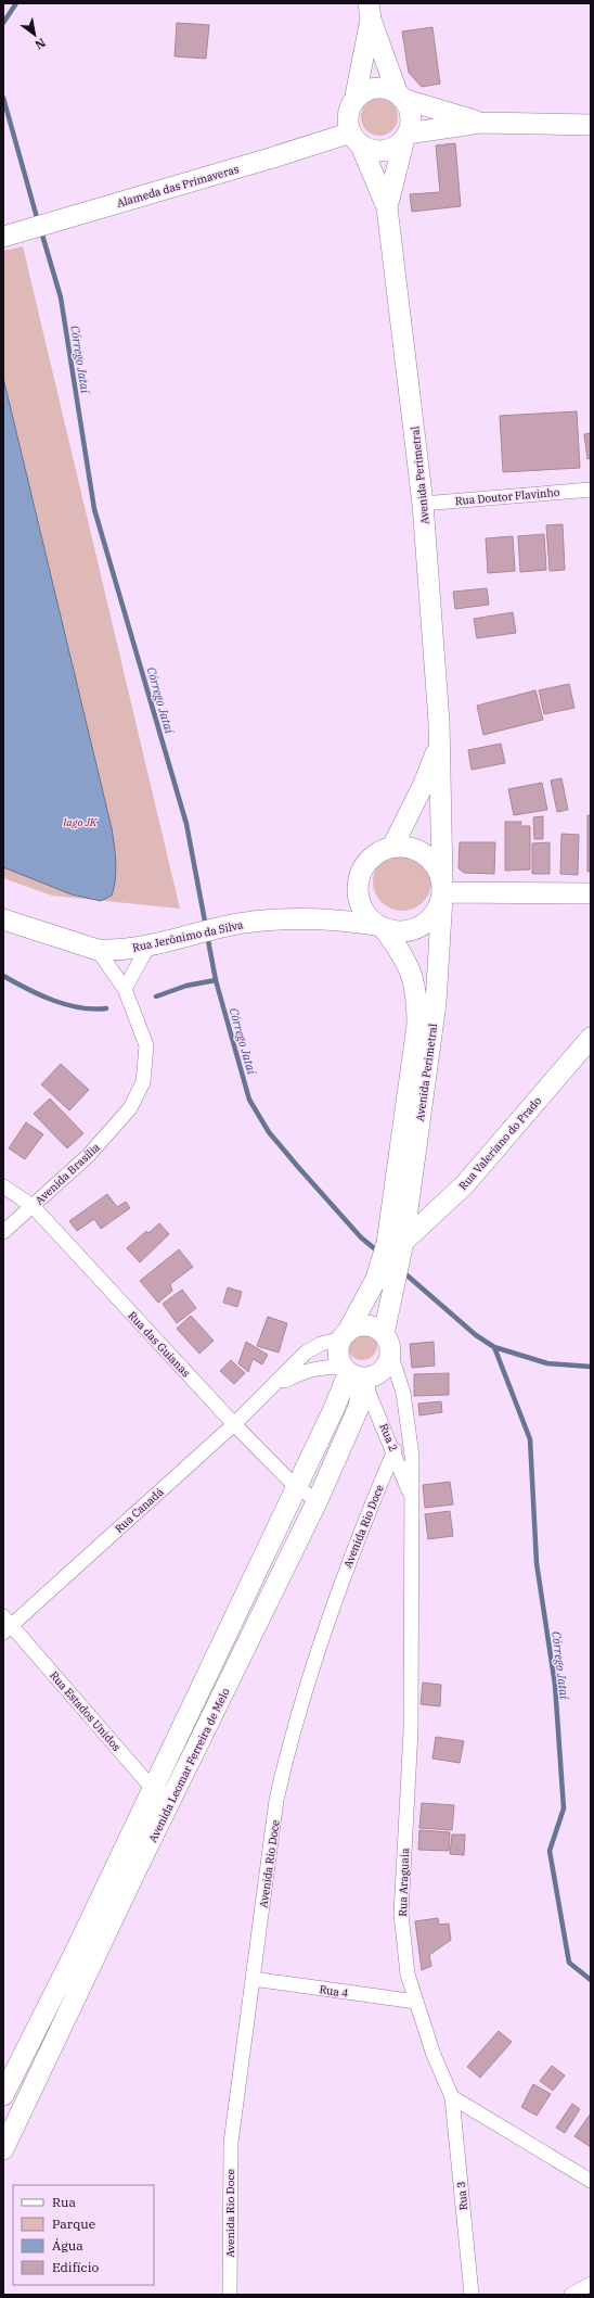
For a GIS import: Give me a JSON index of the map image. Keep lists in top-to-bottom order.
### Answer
{
  "streets": {
    "street": [
      "Alameda das Primaveras",
      "Avenida Perimetral",
      "Rua Doutor Flavinho",
      "Rua Jerônimo da Silva",
      "Rua Valeriano do Prado",
      "Avenida Brasília",
      "Rua das Guianas",
      "Rua 2",
      "Rua Canadá",
      "Avenida Rio Doce",
      "Rua Estados Unidos",
      "Avenida Leomar Ferreira de Melo",
      "Rua Araguaia",
      "Rua 4",
      "Rua 3"
    ]
  },
  "crossings": [
    ["Alameda das Primaveras", "Avenida Perimetral"],
    ["Avenida Perimetral", "Rua Doutor Flavinho"],
    ["Avenida Perimetral", "Rua Jerônimo da Silva"],
    ["Avenida Perimetral", "Rua Valeriano do Prado"],
    ["Rua Jerônimo da Silva", "Avenida Brasília"],
    ["Avenida Brasília", "Rua das Guianas"],
    ["Rua das Guianas", "Rua Canadá"],
    ["Rua das Guianas", "Avenida Leomar Ferreira de Melo"],
    ["Rua 2", "Rua Canadá"],
    ["Rua 2", "Avenida Rio Doce"],
    ["Rua 2", "Avenida Leomar Ferreira de Melo"],
    ["Rua 2", "Rua Araguaia"],
    ["Rua Canadá", "Rua Estados Unidos"],
    ["Rua Canadá", "Avenida Leomar Ferreira de Melo"],
    ["Rua Canadá", "Rua Araguaia"],
    ["Avenida Rio Doce", "Rua 4"],
    ["Rua Estados Unidos", "Avenida Leomar Ferreira de Melo"],
    ["Avenida Leomar Ferreira de Melo", "Rua Araguaia"],
    ["Rua Araguaia", "Rua 4"],
    ["Rua Araguaia", "Rua 3"]
  ],
  "water": ["Córrego Jataí"],
  "parks": ["lago JK"],
  "legend": [
    "Rua",
    "Parque",
    "Água",
    "Edifício"
  ],
  "north": "bottom right"
}
